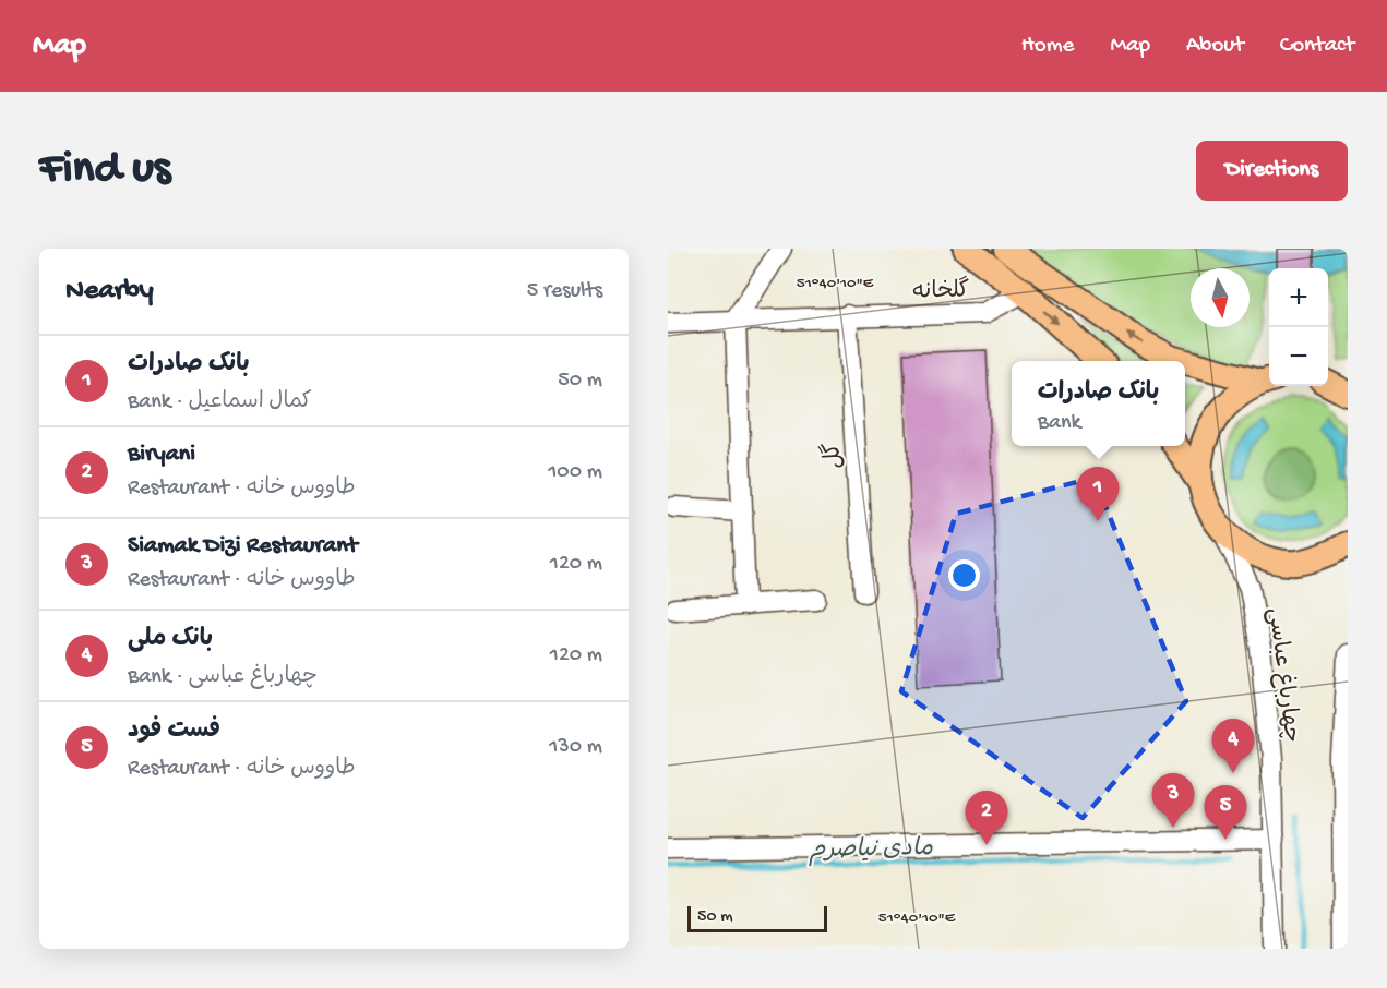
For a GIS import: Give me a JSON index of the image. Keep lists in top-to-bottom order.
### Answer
{
  "streets": {
    "street": ["گلخانه", "گل", "چهارباغ عباسی"]
  },
  "crossings": [
    ["گلخانه", "گل"]
  ],
  "water": ["مادی نیاصرم"],
  "scale_bar": "50 m",
  "north": "bottom",
  "page": {
    "header": "Map",
    "nav": [
      "Home",
      "Map",
      "About",
      "Contact"
    ],
    "buttons": "Directions",
    "title": "Find us",
    "heading": ["Nearby", "5 results"],
    "map_buttons": ["+", "−"],
    "list": [
      {
        "mark": "1",
        "name": "بانک صادرات",
        "note": "Bank · کمال اسماعیل",
        "value": "50 m"
      },
      {
        "mark": "2",
        "name": "Biryani",
        "note": "Restaurant · طاووس خانه",
        "value": "100 m"
      },
      {
        "mark": "3",
        "name": "Siamak Dizi Restaurant",
        "note": "Restaurant · طاووس خانه",
        "value": "120 m"
      },
      {
        "mark": "4",
        "name": "بانک ملی",
        "note": "Bank · چهارباغ عباسی",
        "value": "120 m"
      },
      {
        "mark": "5",
        "name": "فست فود",
        "note": "Restaurant · طاووس خانه",
        "value": "130 m"
      }
    ],
    "popup": ["بانک صادرات", "Bank"],
    "pins": [
      "1",
      "4",
      "3",
      "5",
      "2"
    ],
    "scale": "50 m"
  },
  "coordinates": ["51°40'10\"E"]
}
